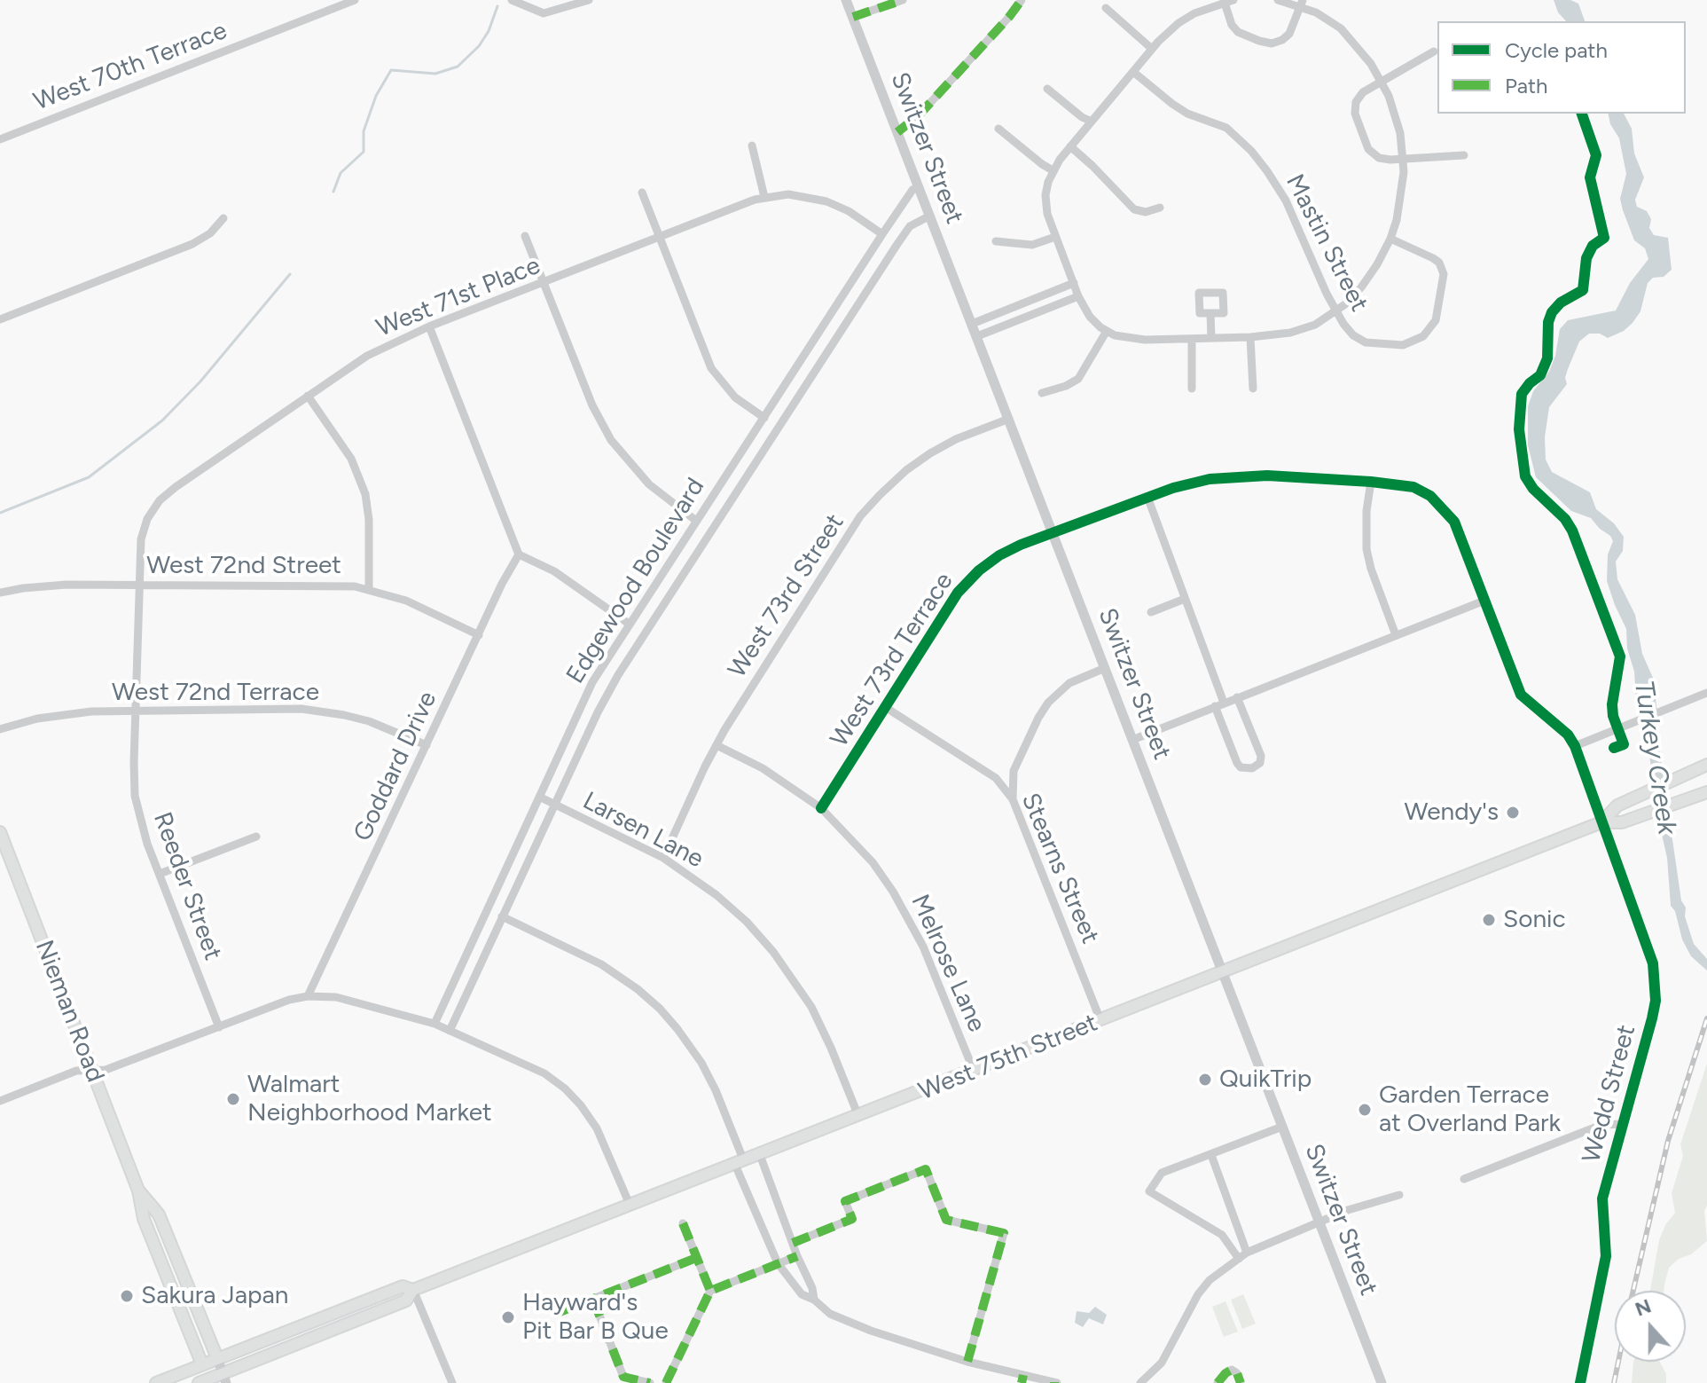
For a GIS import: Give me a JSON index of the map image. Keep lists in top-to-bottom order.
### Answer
{
  "streets": {
    "main road": ["Nieman Road", "West 75th Street"],
    "street": [
      "West 70th Terrace",
      "Switzer Street",
      "Mastin Street",
      "West 71st Place",
      "West 72nd Street",
      "Edgewood Boulevard",
      "West 73rd Street",
      "West 73rd Terrace",
      "West 72nd Terrace",
      "Goddard Drive",
      "Larsen Lane",
      "Stearns Street",
      "Reeder Street",
      "Melrose Lane",
      "Wedd Street"
    ]
  },
  "crossings": [
    ["Switzer Street", "Edgewood Boulevard"],
    ["Switzer Street", "West 73rd Street"],
    ["Switzer Street", "West 73rd Terrace"],
    ["Switzer Street", "West 75th Street"],
    ["West 71st Place", "West 72nd Street"],
    ["West 71st Place", "Edgewood Boulevard"],
    ["West 71st Place", "Reeder Street"],
    ["West 72nd Street", "Goddard Drive"],
    ["West 72nd Street", "Reeder Street"],
    ["Edgewood Boulevard", "Larsen Lane"],
    ["West 73rd Street", "Larsen Lane"],
    ["West 73rd Street", "Melrose Lane"],
    ["West 73rd Terrace", "Stearns Street"],
    ["West 73rd Terrace", "Melrose Lane"],
    ["West 73rd Terrace", "Wedd Street"],
    ["West 72nd Terrace", "Goddard Drive"],
    ["West 72nd Terrace", "Reeder Street"],
    ["Larsen Lane", "West 75th Street"],
    ["Stearns Street", "West 75th Street"],
    ["Melrose Lane", "West 75th Street"],
    ["Nieman Road", "West 75th Street"],
    ["West 75th Street", "Wedd Street"]
  ],
  "water": ["Turkey Creek"],
  "places": [
    "Wendy's",
    "Sonic",
    "QuikTrip",
    "Walmart Neighborhood Market",
    "Garden Terrace at Overland Park",
    "Sakura Japan",
    "Hayward's Pit Bar B Que"
  ],
  "legend": ["Cycle path", "Path"],
  "north": "top"
}
